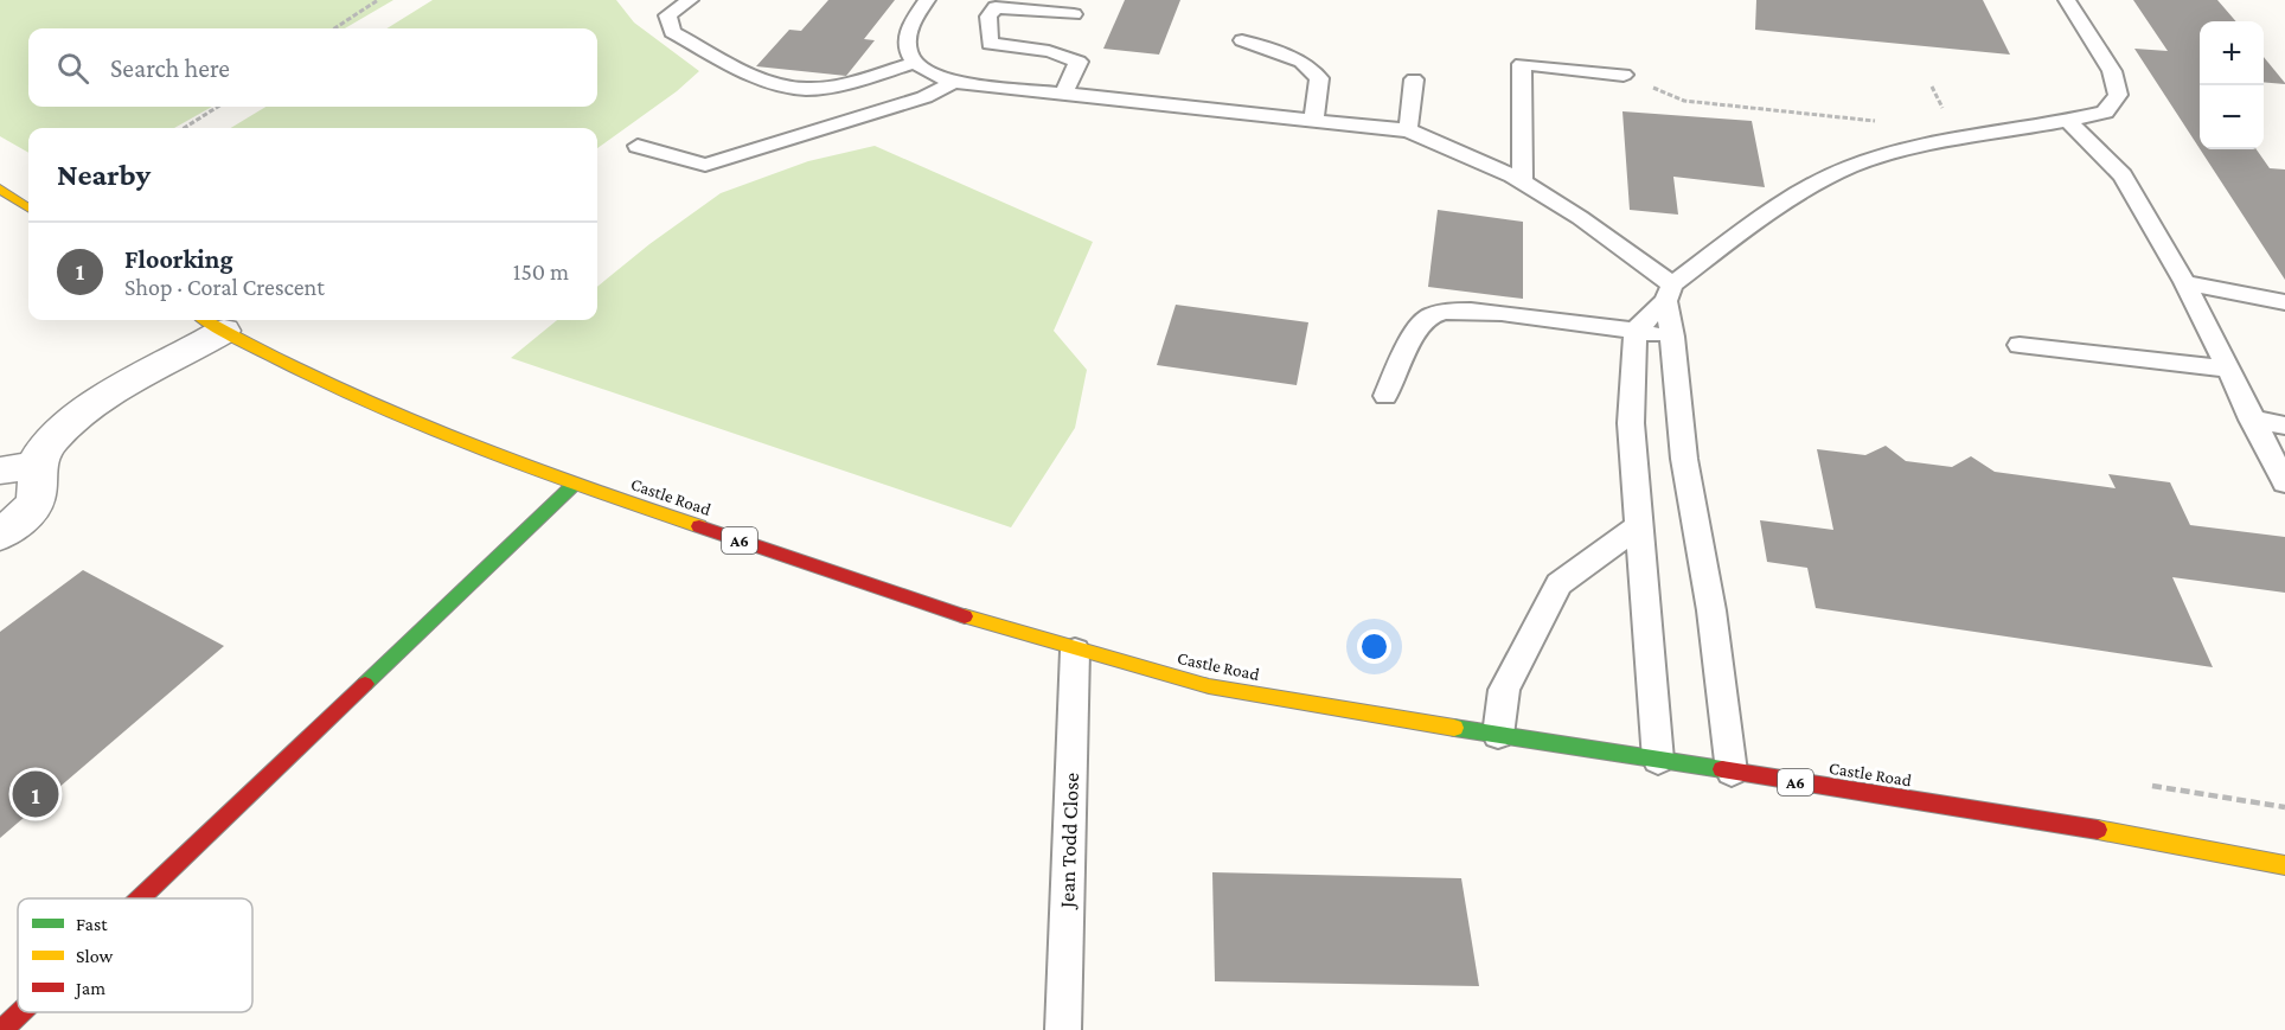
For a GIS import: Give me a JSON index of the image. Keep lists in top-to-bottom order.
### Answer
{
  "streets": {
    "main road": ["Castle Road", "A6"],
    "lane": ["Jean Todd Close"]
  },
  "crossings": [
    ["Castle Road", "Jean Todd Close"]
  ],
  "legend": ["Fast", "Slow", "Jam"],
  "page": {
    "map_buttons": ["+", "−"],
    "search": "Search here",
    "heading": "Nearby",
    "list": [
      {
        "mark": "1",
        "name": "Floorking",
        "note": "Shop · Coral Crescent",
        "value": "150 m"
      }
    ],
    "pins": "1"
  }
}
